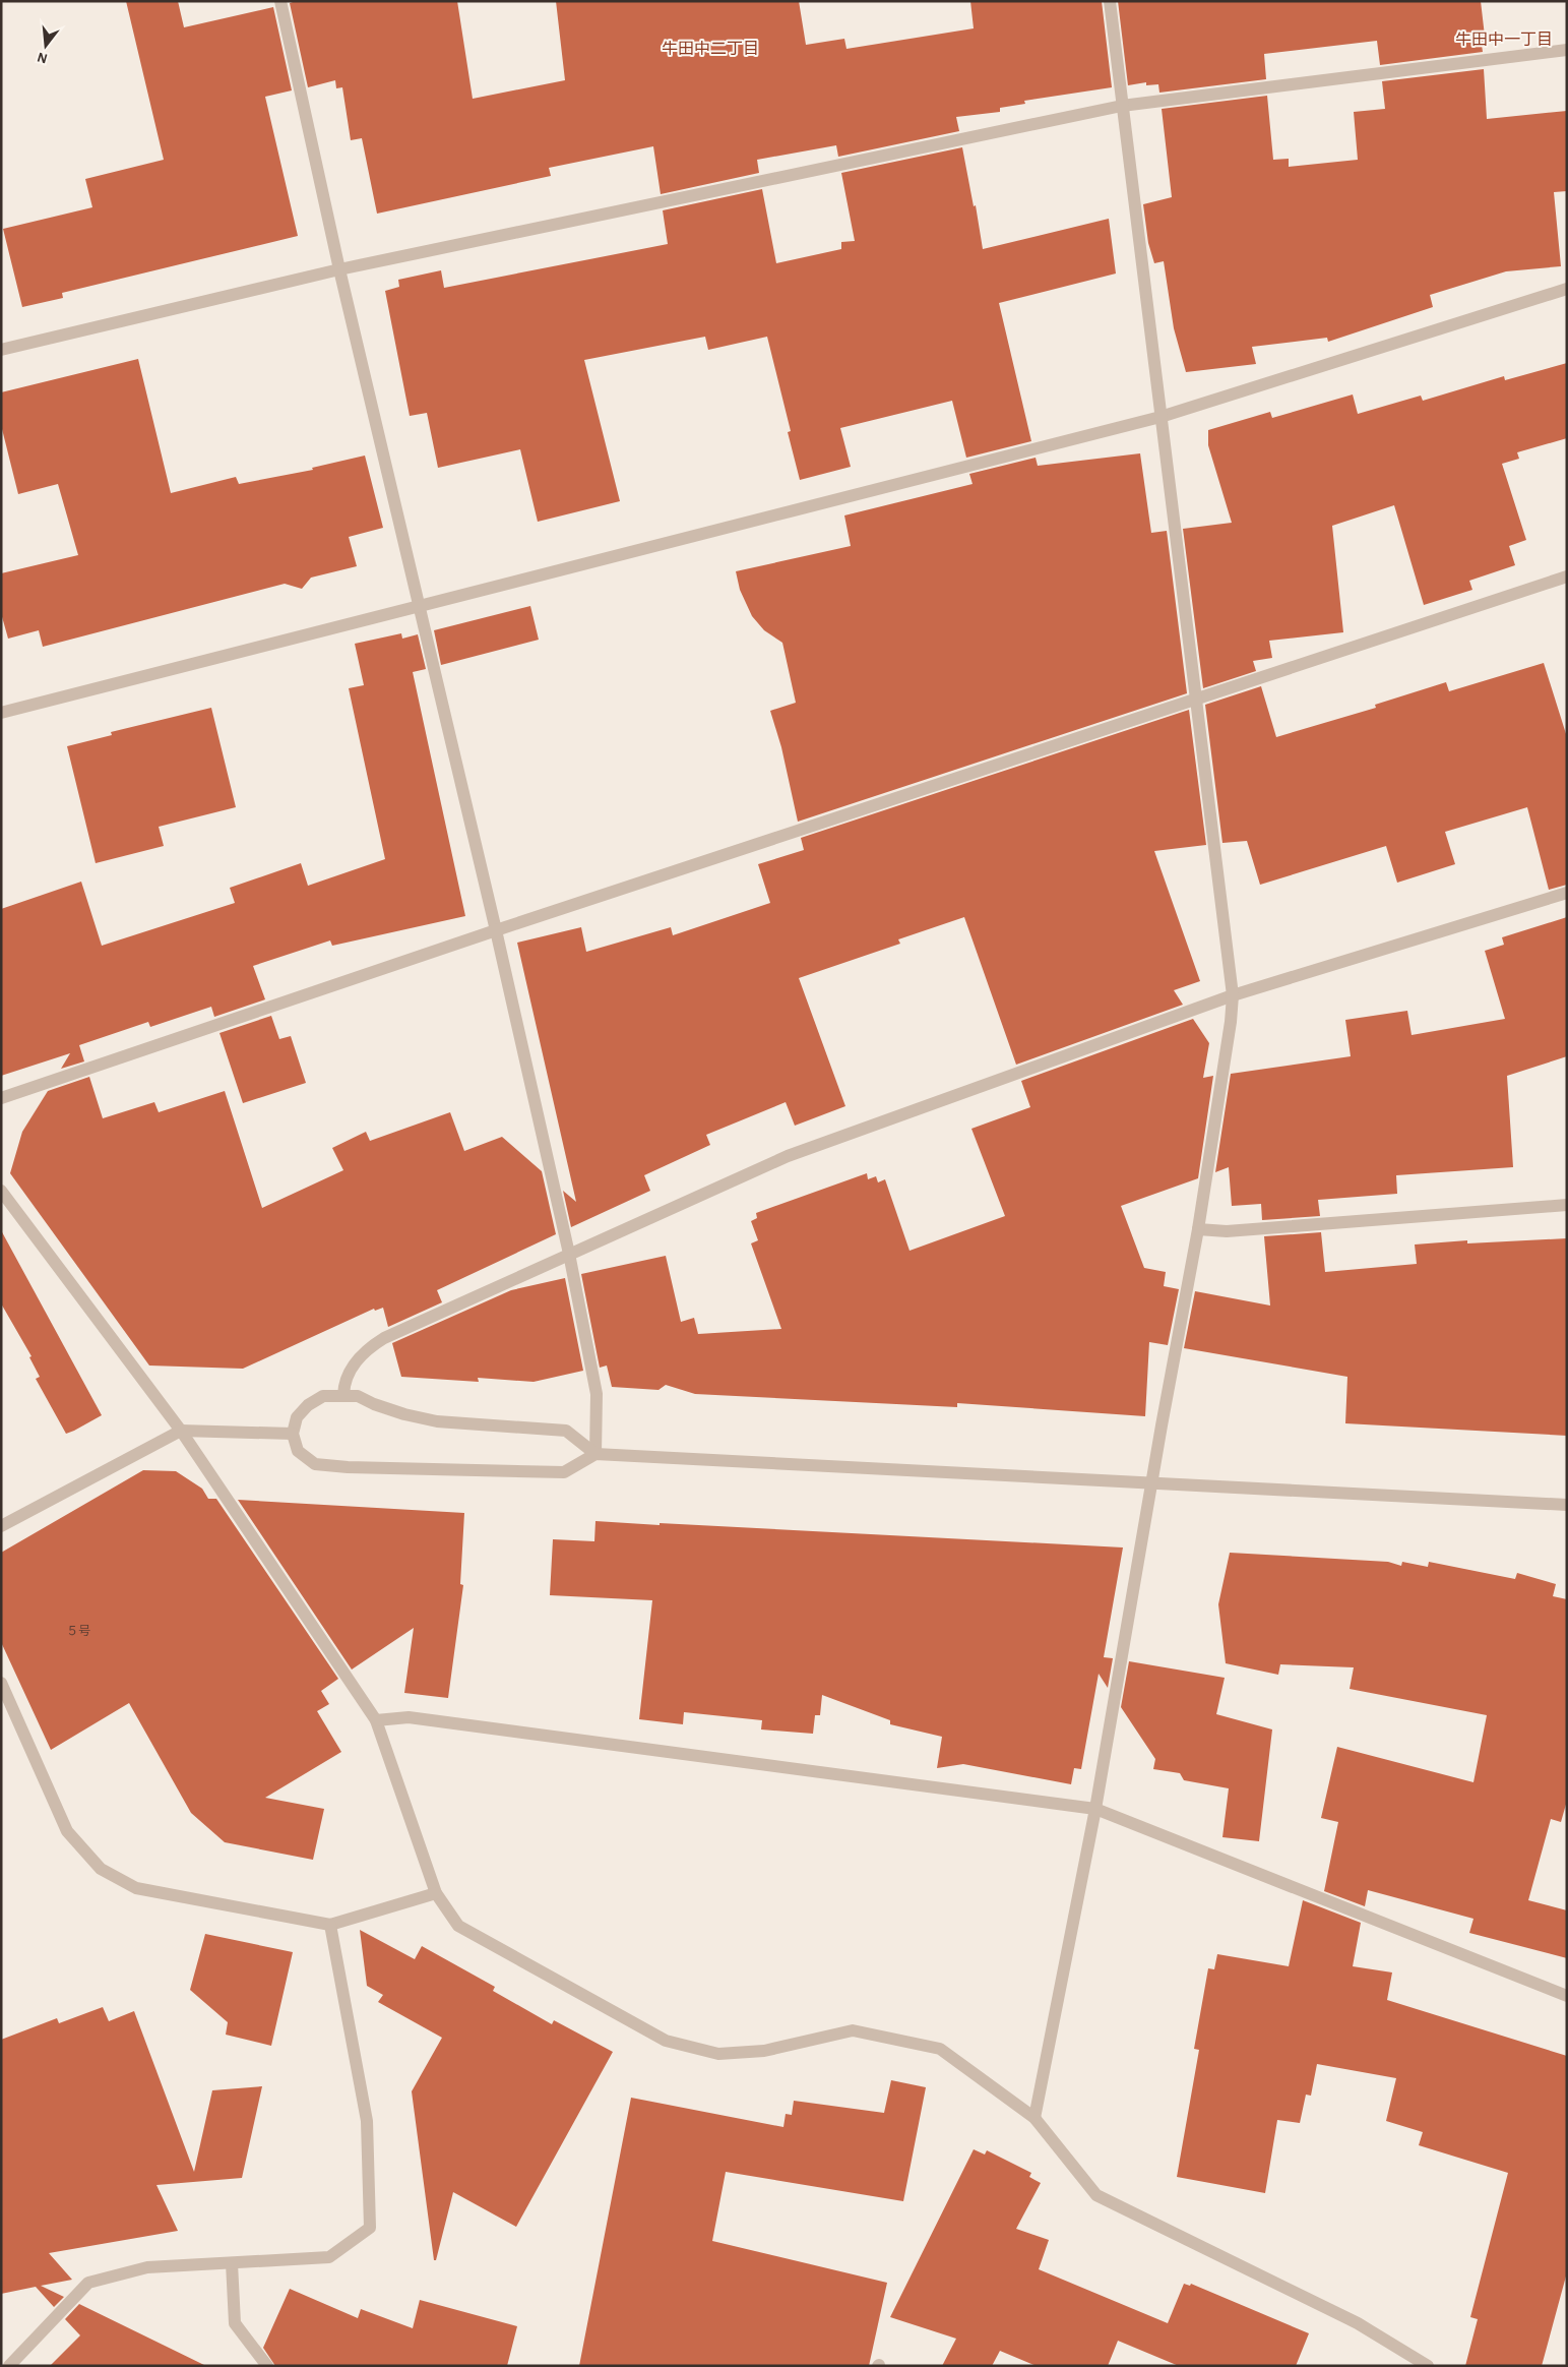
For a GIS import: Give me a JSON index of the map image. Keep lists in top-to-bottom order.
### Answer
{
  "districts": ["牛田中一丁目", "牛田中二丁目"],
  "house_numbers": ["５号"],
  "north": "bottom"
}
